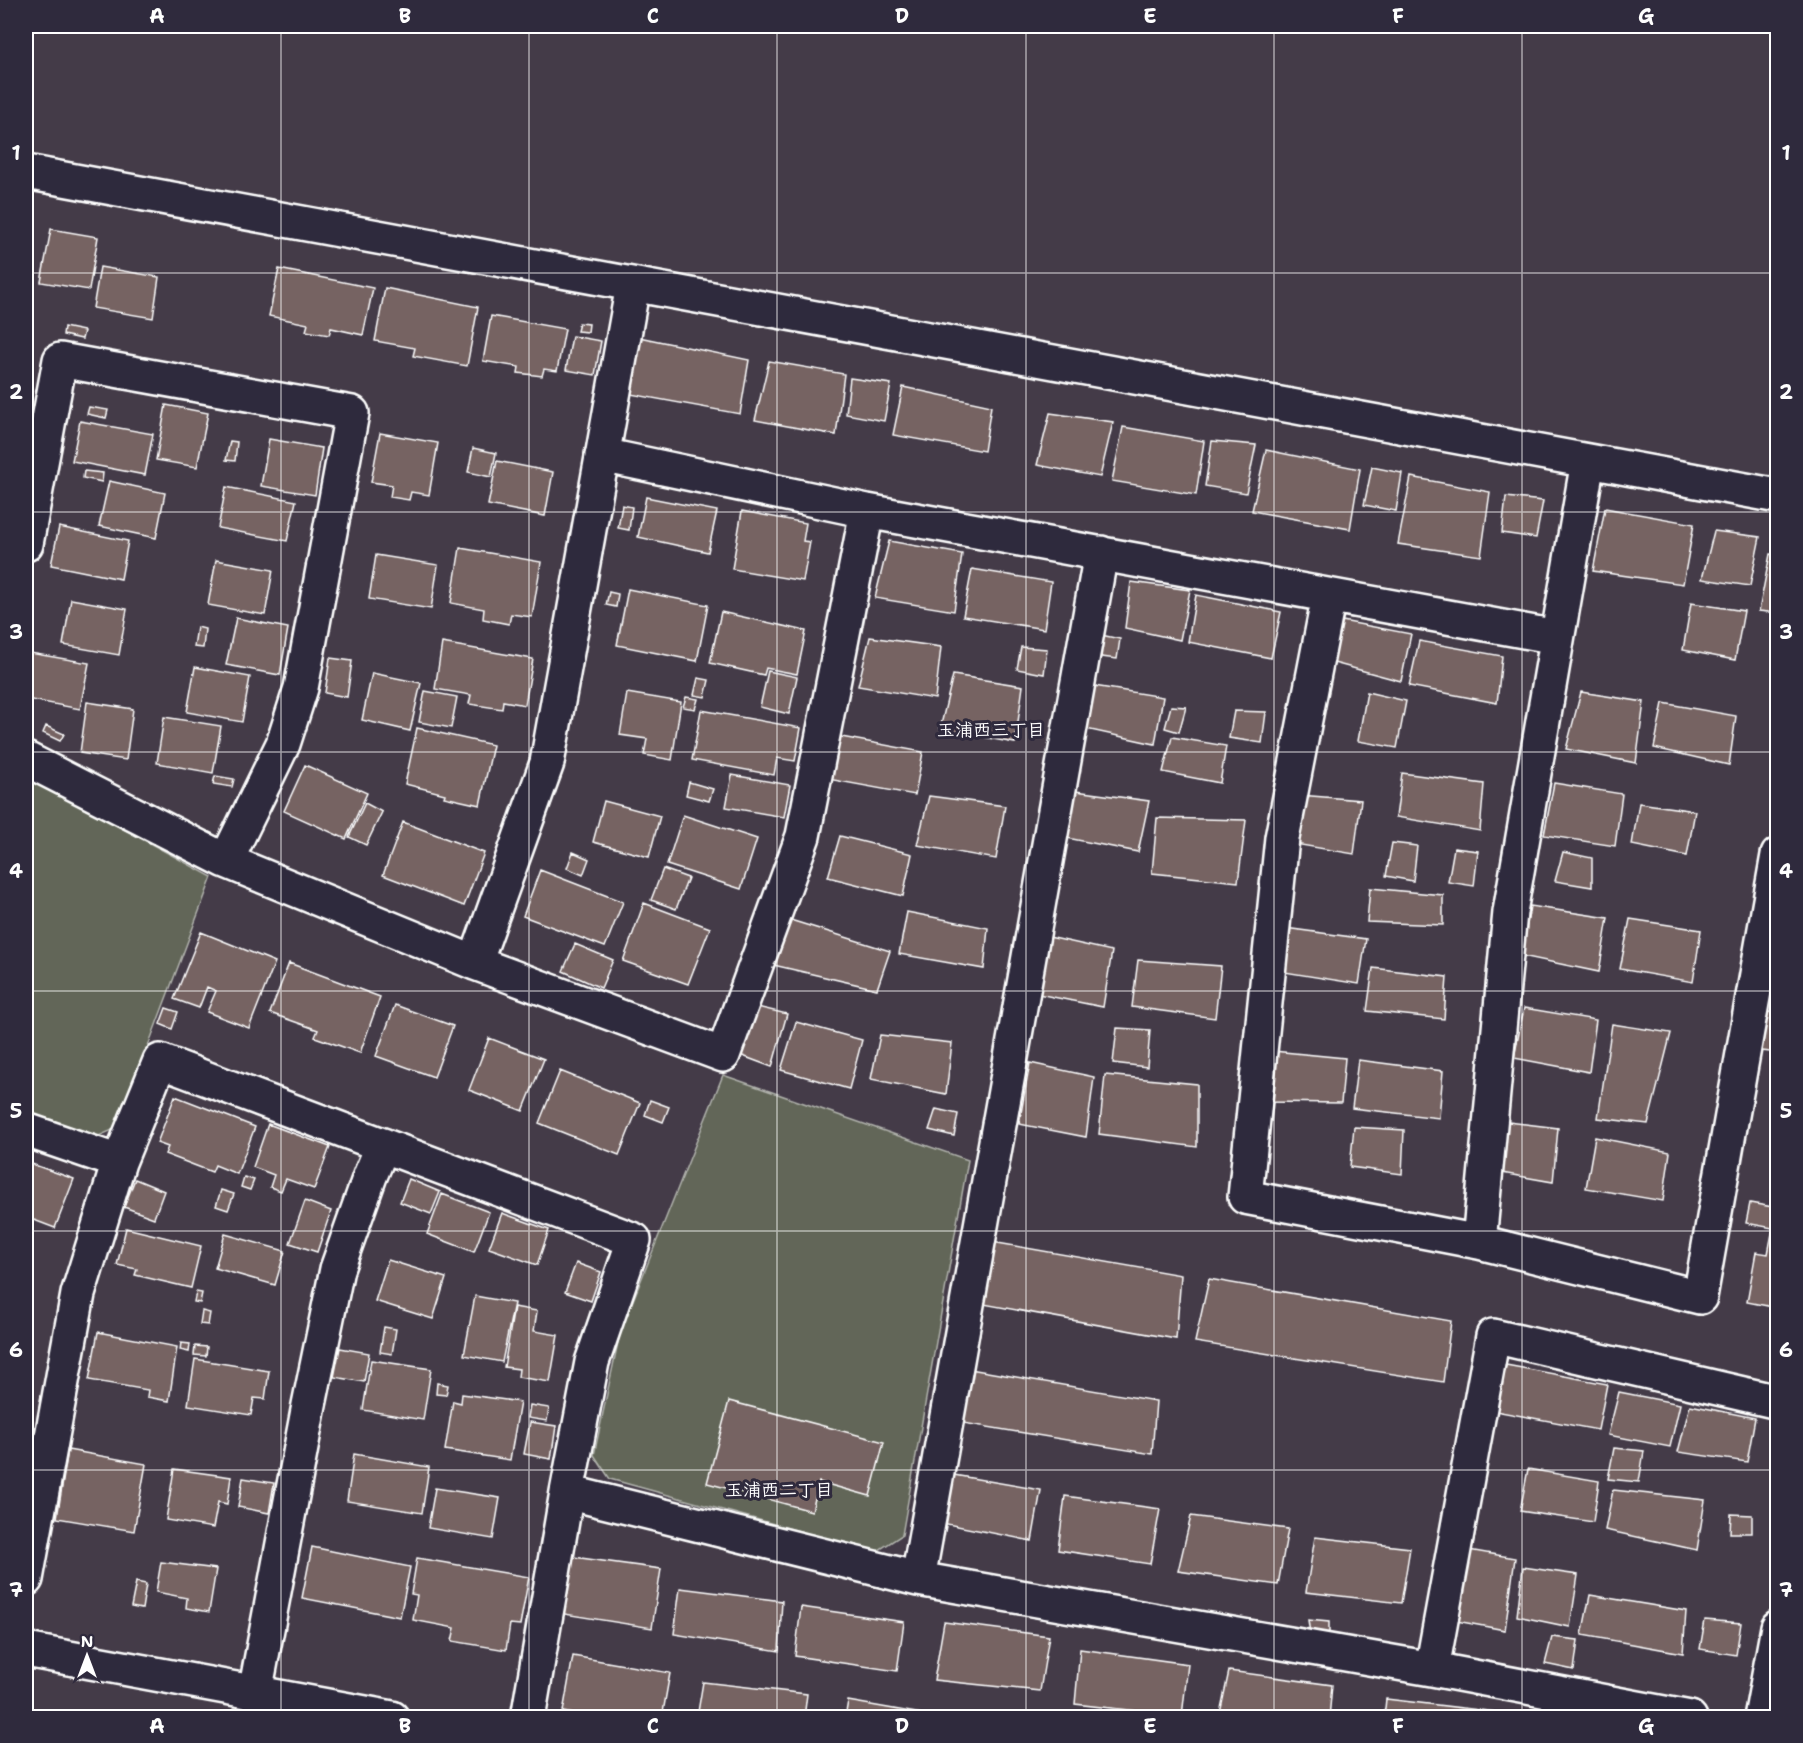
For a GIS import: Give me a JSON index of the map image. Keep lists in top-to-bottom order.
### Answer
{
  "districts": ["玉浦西三丁目", "玉浦西二丁目"],
  "north": "top",
  "grid": {
    "columns": [
      "A",
      "B",
      "C",
      "D",
      "E",
      "F",
      "G"
    ],
    "rows": [
      "1",
      "2",
      "3",
      "4",
      "5",
      "6",
      "7"
    ]
  }
}
